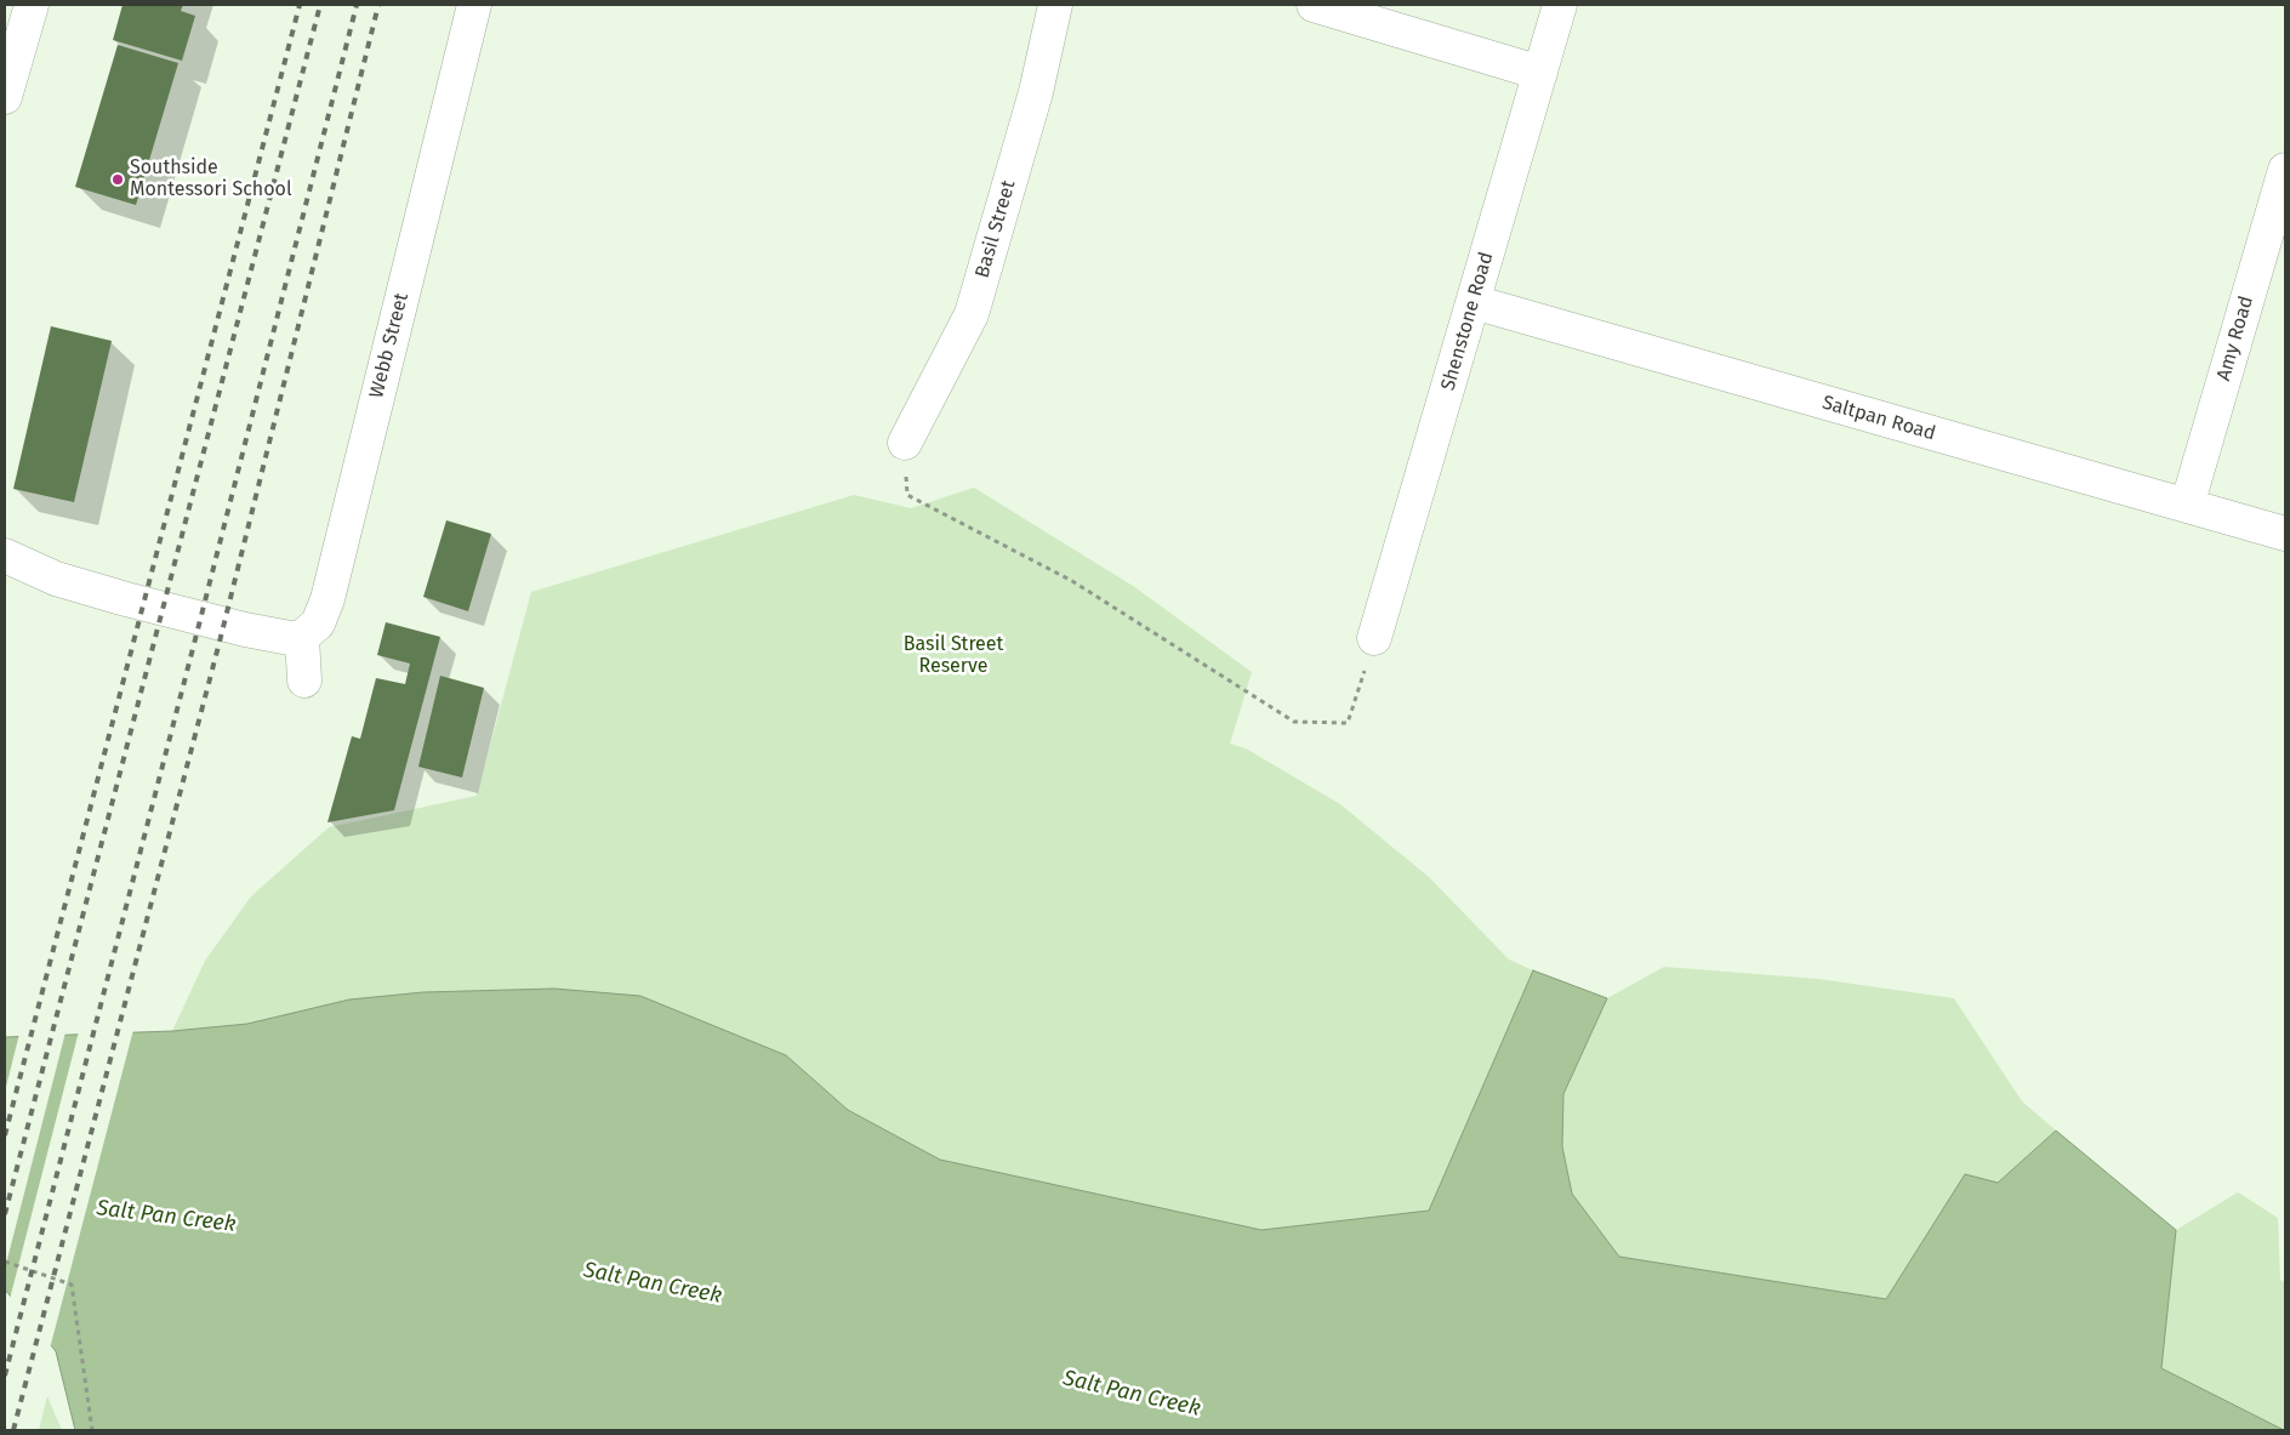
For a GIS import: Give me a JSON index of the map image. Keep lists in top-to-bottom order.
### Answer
{
  "streets": {
    "street": [
      "Basil Street",
      "Shenstone Road",
      "Amy Road",
      "Webb Street",
      "Saltpan Road"
    ]
  },
  "crossings": [
    ["Shenstone Road", "Saltpan Road"],
    ["Amy Road", "Saltpan Road"]
  ],
  "water": ["Salt Pan Creek"],
  "parks": ["Basil Street Reserve"],
  "places": ["Southside Montessori School"]
}
